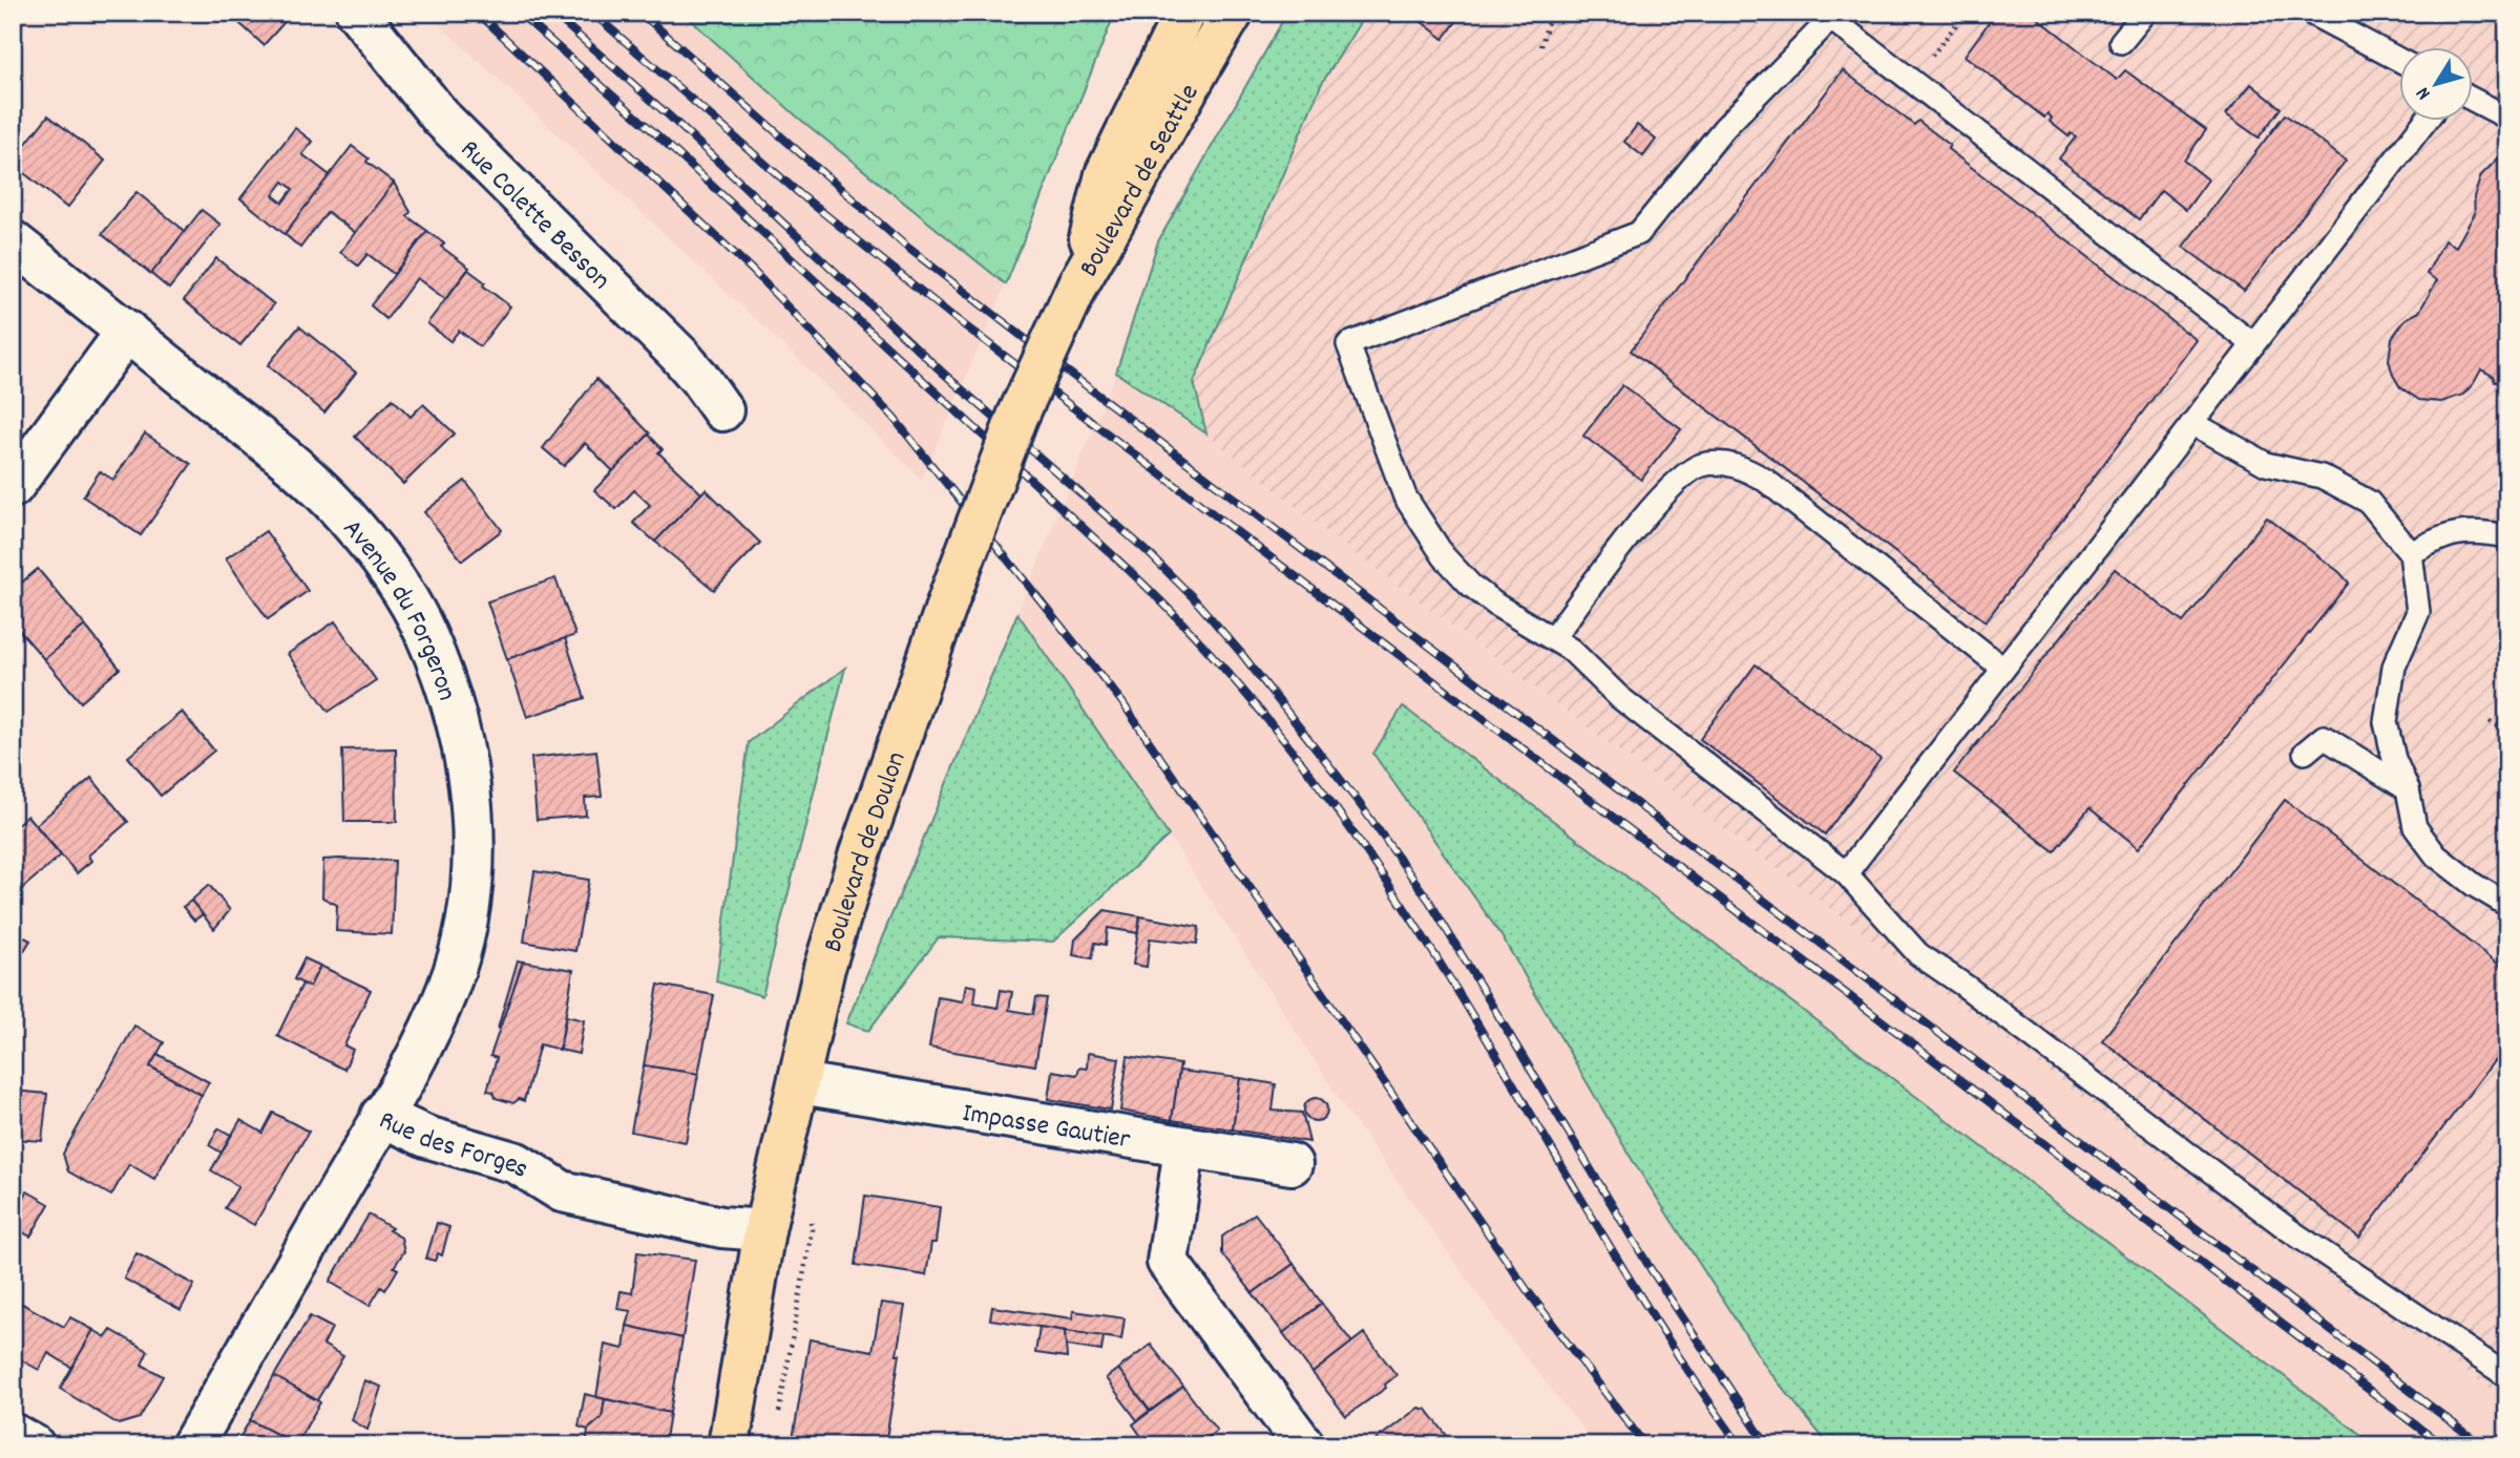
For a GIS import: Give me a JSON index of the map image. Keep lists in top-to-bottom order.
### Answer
{
  "streets": {
    "main road": ["Boulevard de Seattle", "Boulevard de Doulon"],
    "street": [
      "Rue Colette Besson",
      "Avenue du Forgeron",
      "Impasse Gautier",
      "Rue des Forges"
    ]
  },
  "crossings": [
    ["Boulevard de Seattle", "Boulevard de Doulon"],
    ["Avenue du Forgeron", "Rue des Forges"],
    ["Boulevard de Doulon", "Impasse Gautier"],
    ["Boulevard de Doulon", "Rue des Forges"]
  ],
  "north": "bottom left"
}
